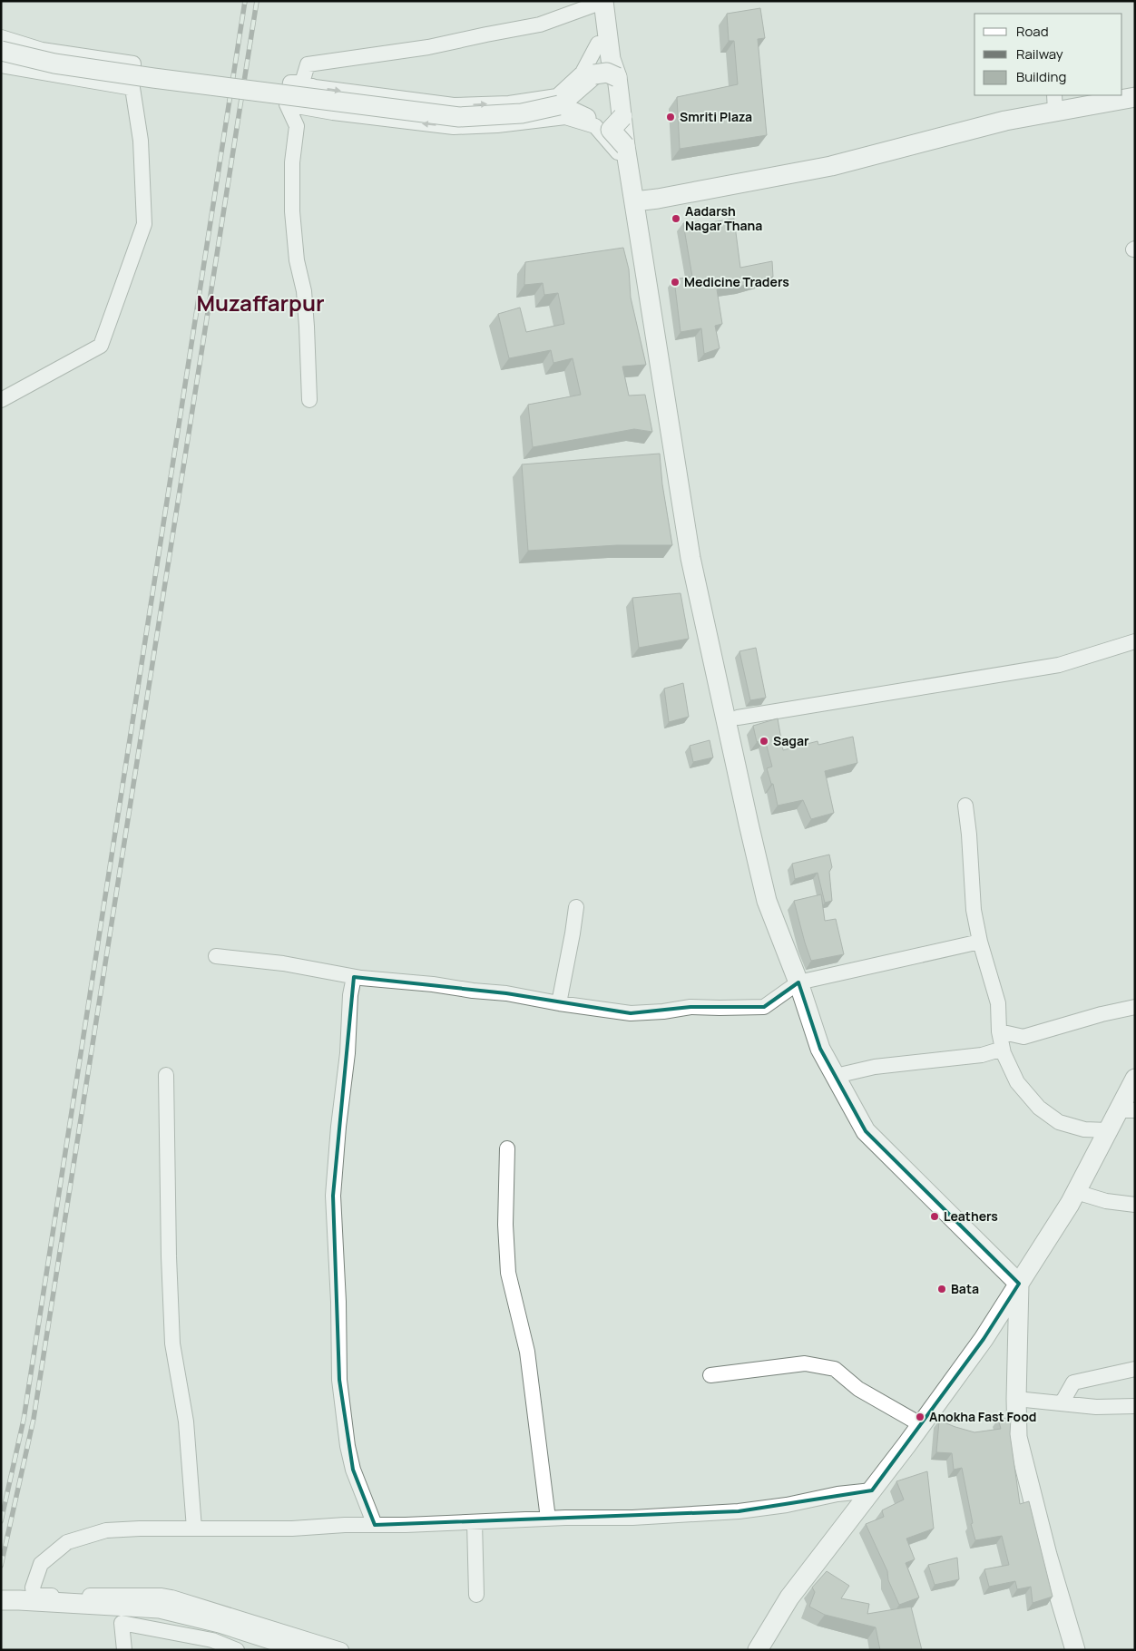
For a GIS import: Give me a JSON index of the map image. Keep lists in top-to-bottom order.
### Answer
{
  "districts": ["Muzaffarpur"],
  "places": [
    "Smriti Plaza",
    "Aadarsh Nagar Thana",
    "Medicine Traders",
    "Sagar",
    "Leathers",
    "Bata",
    "Anokha Fast Food"
  ],
  "legend": ["Road", "Railway", "Building"]
}
